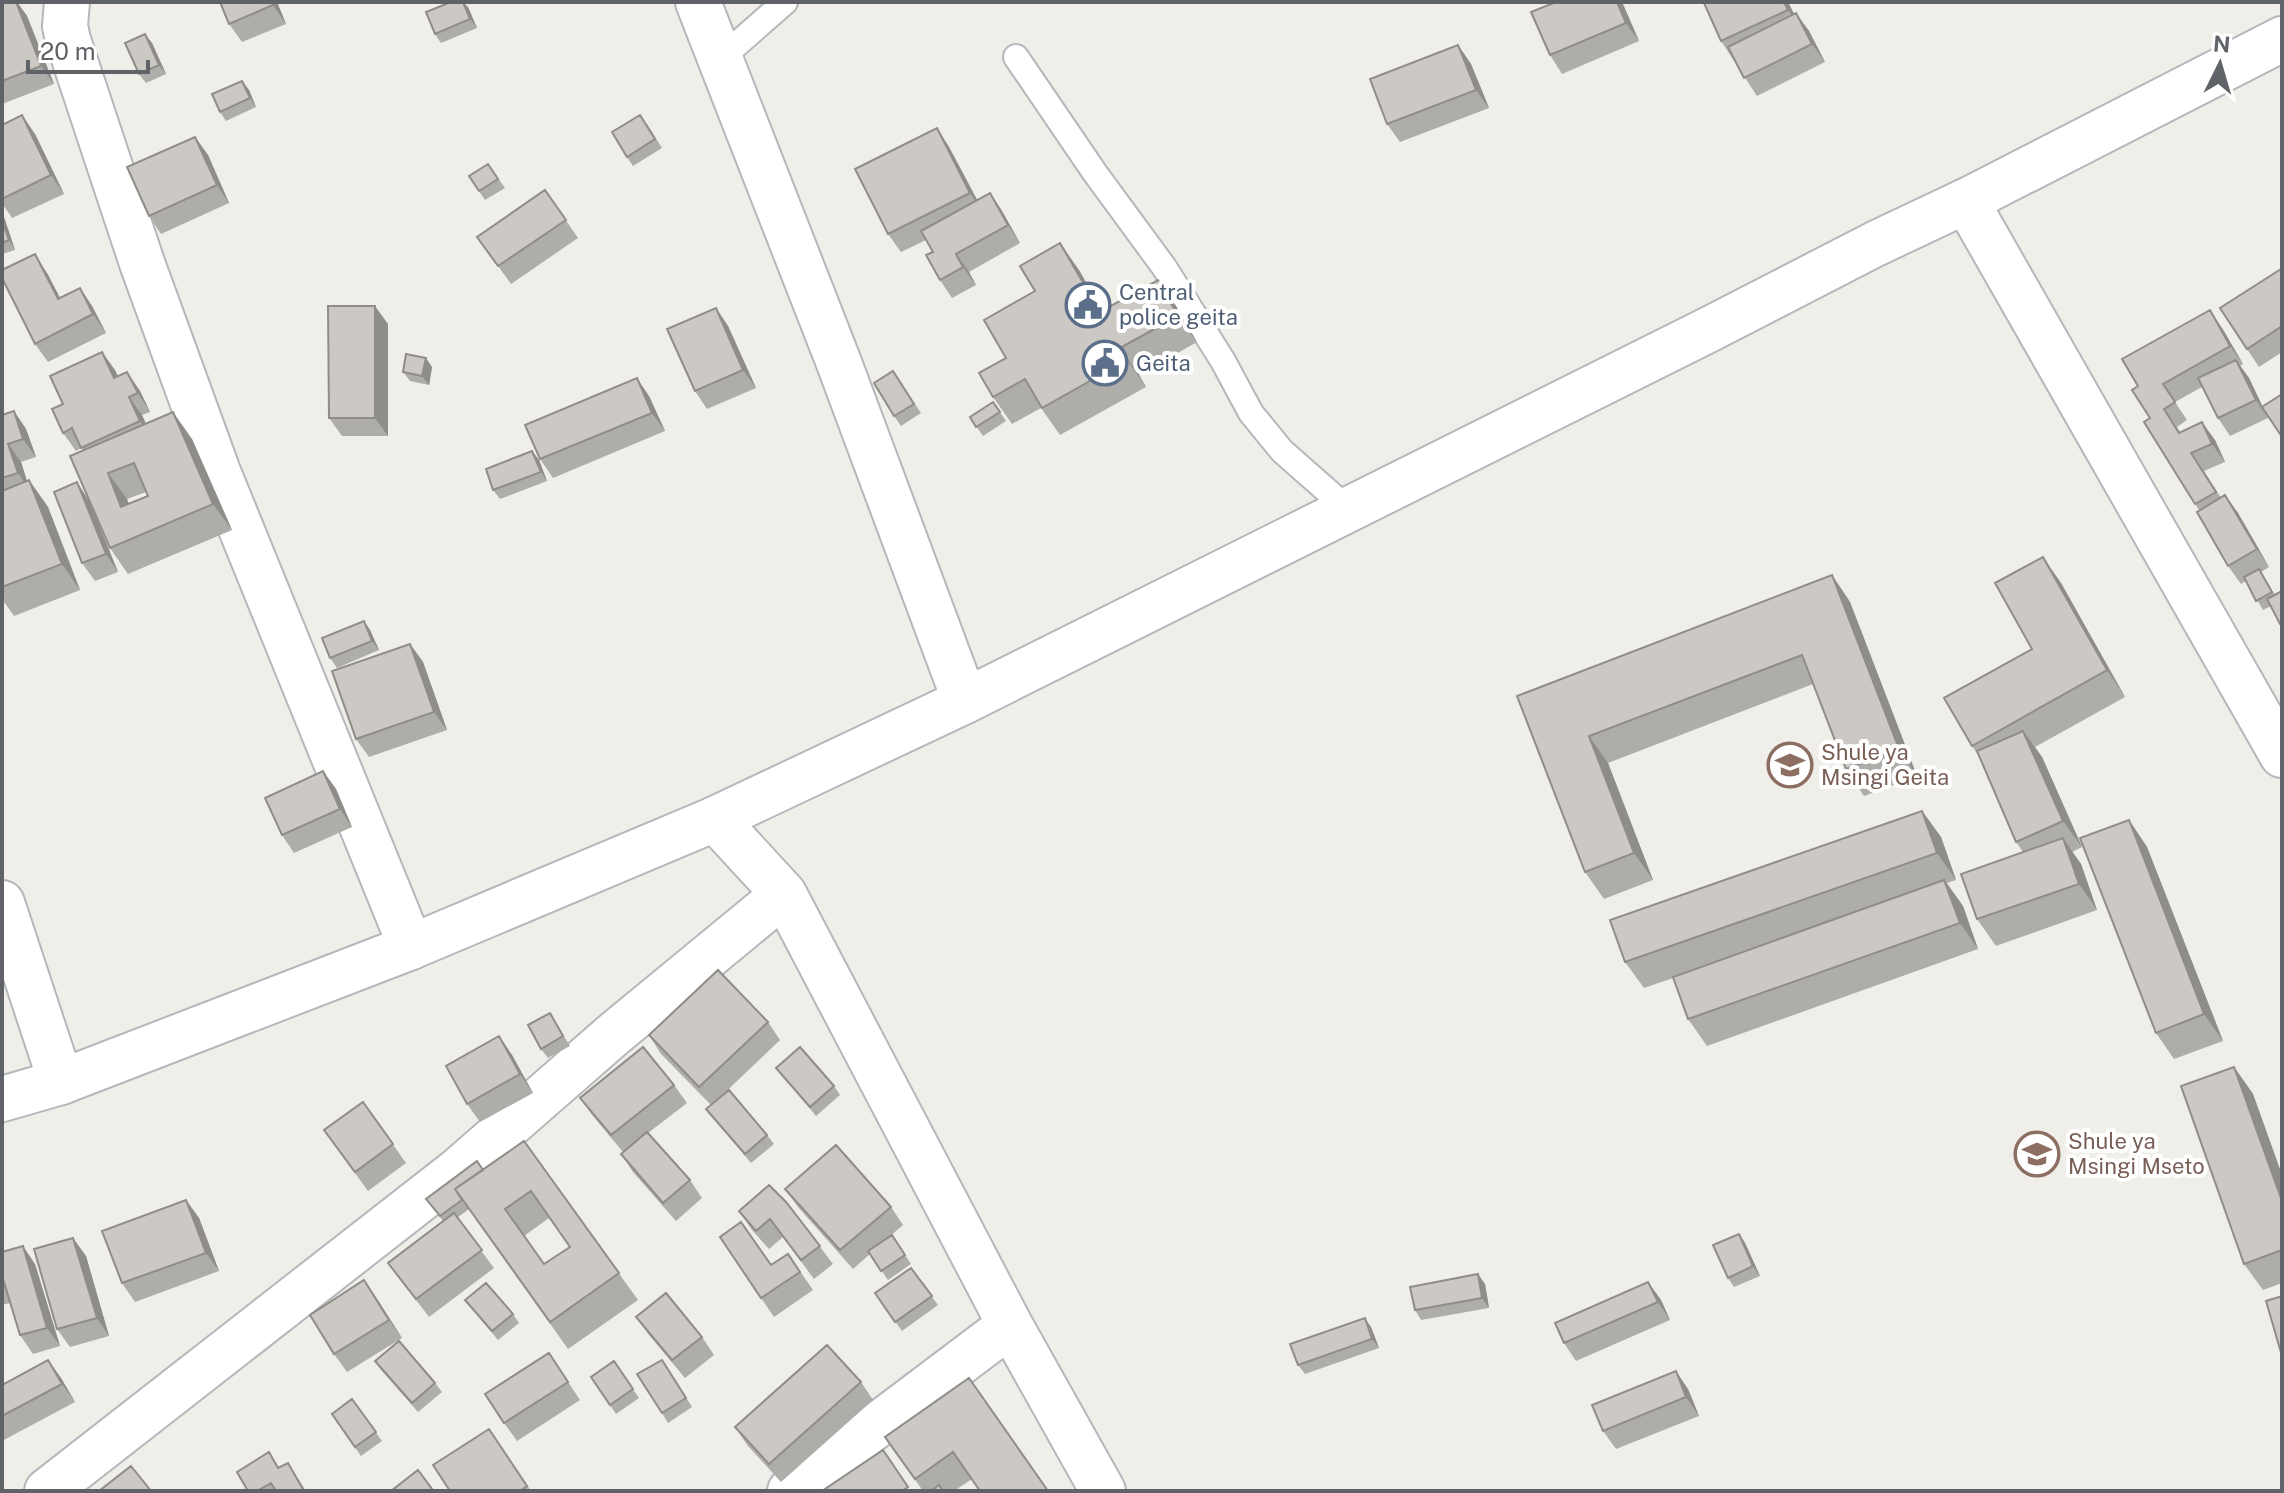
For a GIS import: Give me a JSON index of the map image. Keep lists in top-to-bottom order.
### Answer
{
  "places": {
    "public building": ["Central police geita", "Geita"],
    "school or university": ["Shule ya Msingi Geita", "Shule ya Msingi Mseto"]
  },
  "scale_bar": "20 m",
  "north": "top"
}
